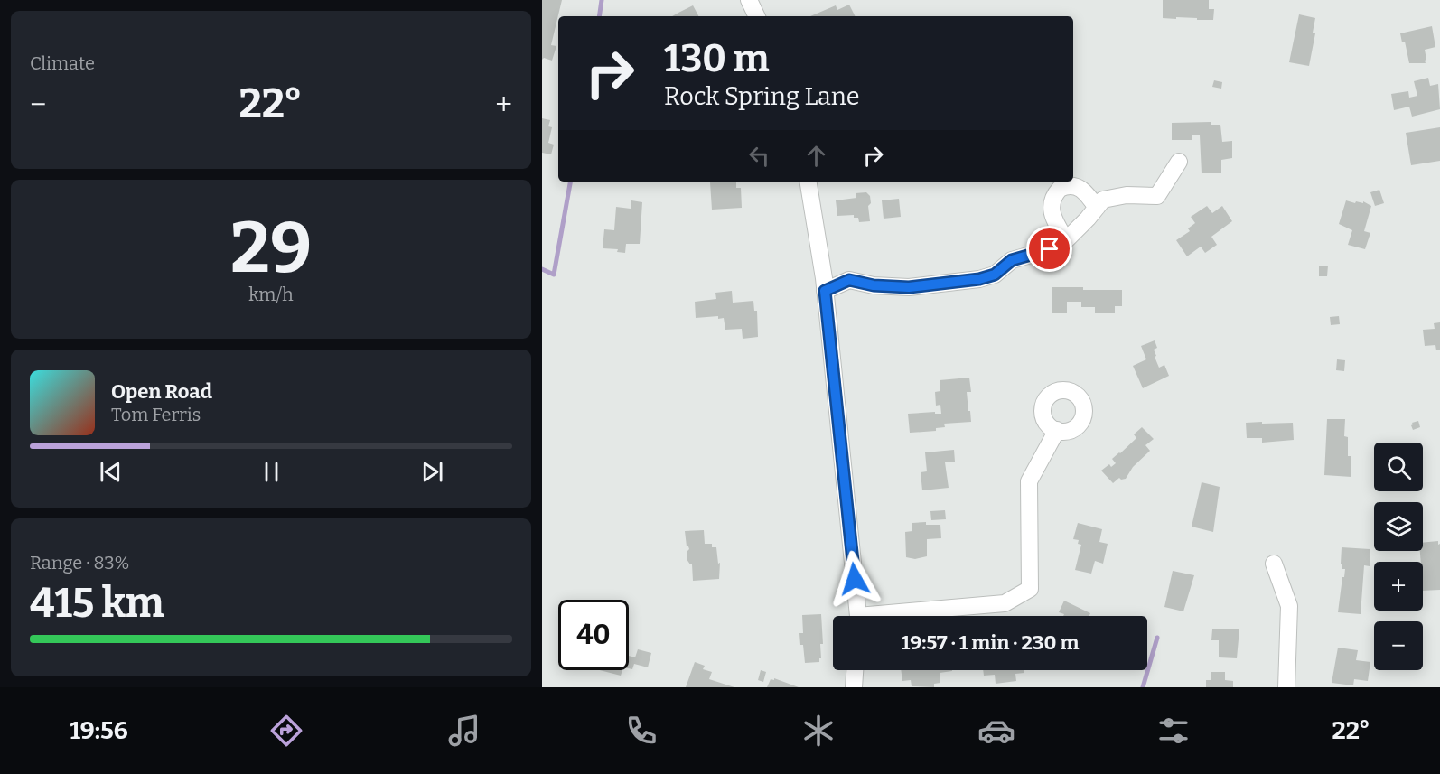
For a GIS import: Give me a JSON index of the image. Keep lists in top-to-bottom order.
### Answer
{
  "page": {
    "tile": [
      "Climate",
      ["29", "km/h"],
      ["Range · 83%", "415 km"]
    ],
    "turn": ["130 m", "Rock Spring Lane"],
    "heat": ["−", "22°", "+"],
    "song": ["Open Road", "Tom Ferris"],
    "map_buttons": ["+", "−"],
    "limit": "40",
    "trip": "19:57 · 1 min · 230 m",
    "tabs": ["19:56", "22°"]
  }
}
